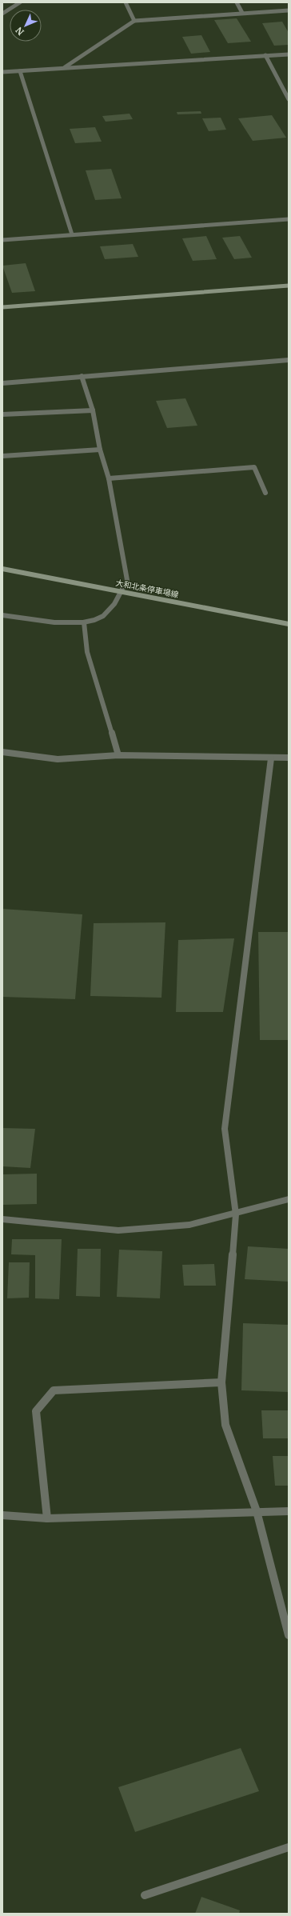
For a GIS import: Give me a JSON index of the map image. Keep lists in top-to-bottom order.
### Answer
{
  "streets": {
    "street": ["大和北条停車場線"]
  },
  "north": "bottom left"
}
